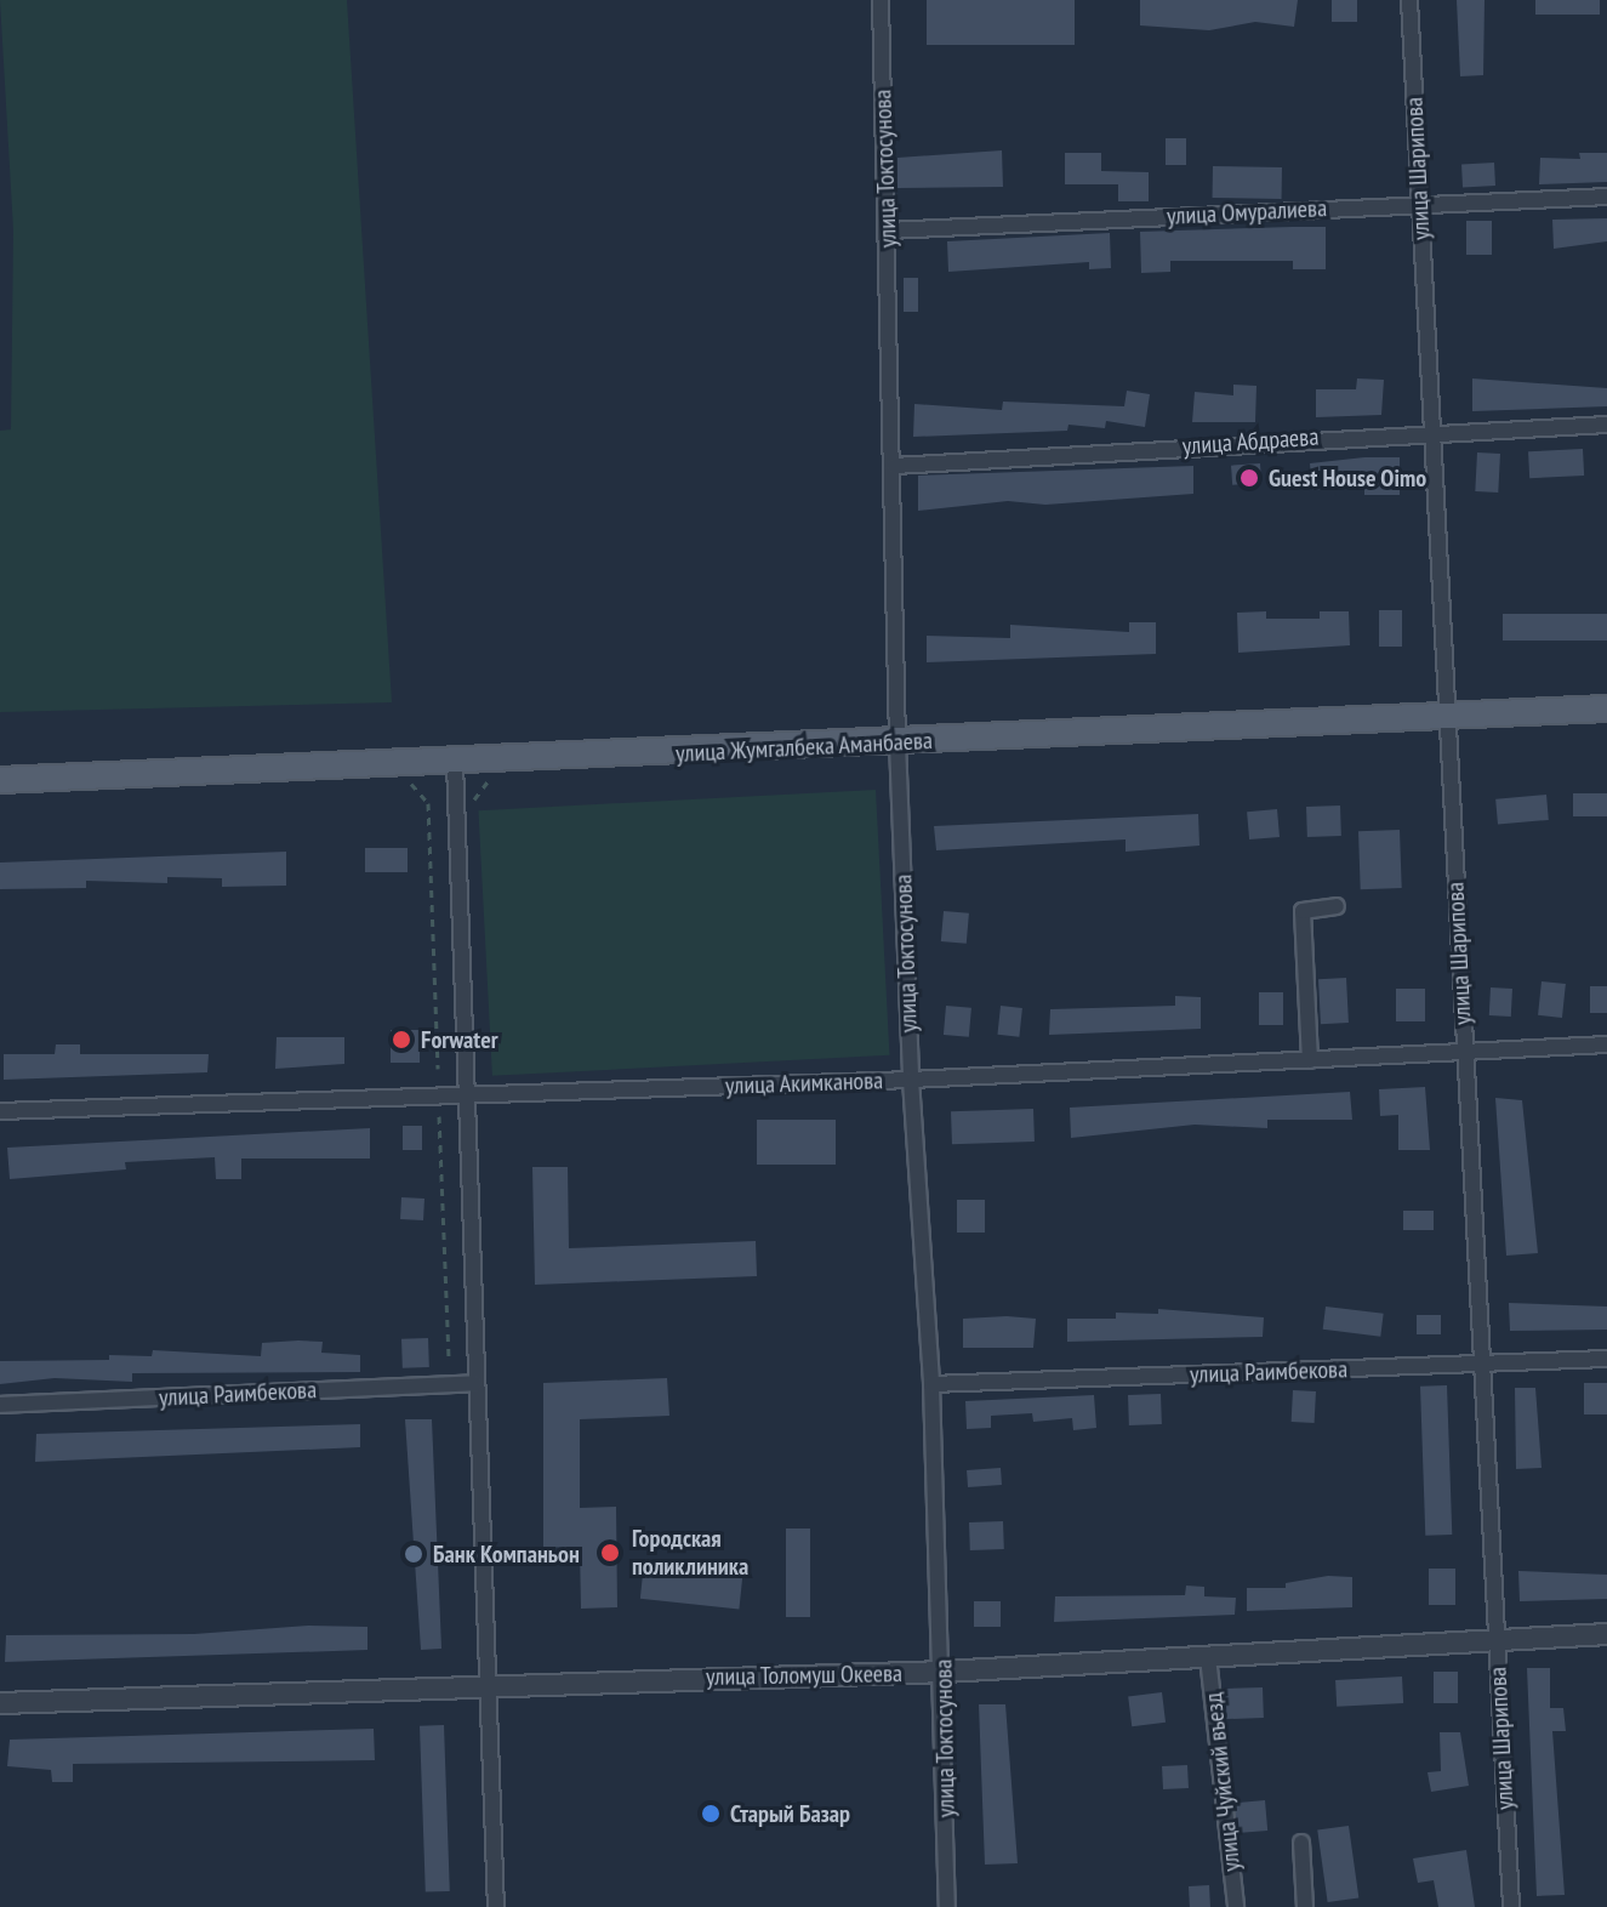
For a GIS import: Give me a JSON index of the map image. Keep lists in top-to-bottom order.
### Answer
{
  "streets": {
    "main road": ["улица Жумгалбека Аманбаева"],
    "street": [
      "улица Токтосунова",
      "улица Шарипова",
      "улица Омуралиева",
      "улица Абдраева",
      "улица Акимканова",
      "улица Раимбекова",
      "улица Толомуш Океева",
      "улица Чуйский въезд"
    ]
  },
  "crossings": [
    ["улица Токтосунова", "улица Омуралиева"],
    ["улица Токтосунова", "улица Абдраева"],
    ["улица Токтосунова", "улица Жумгалбека Аманбаева"],
    ["улица Токтосунова", "улица Акимканова"],
    ["улица Токтосунова", "улица Раимбекова"],
    ["улица Токтосунова", "улица Толомуш Океева"],
    ["улица Шарипова", "улица Омуралиева"],
    ["улица Шарипова", "улица Абдраева"],
    ["улица Шарипова", "улица Жумгалбека Аманбаева"],
    ["улица Шарипова", "улица Акимканова"],
    ["улица Шарипова", "улица Раимбекова"],
    ["улица Шарипова", "улица Толомуш Океева"],
    ["улица Толомуш Океева", "улица Чуйский въезд"]
  ],
  "places": [
    "Guest House Oimo",
    "Forwater",
    "Городская поликлиника",
    "Банк Компаньон",
    "Старый Базар"
  ]
}
